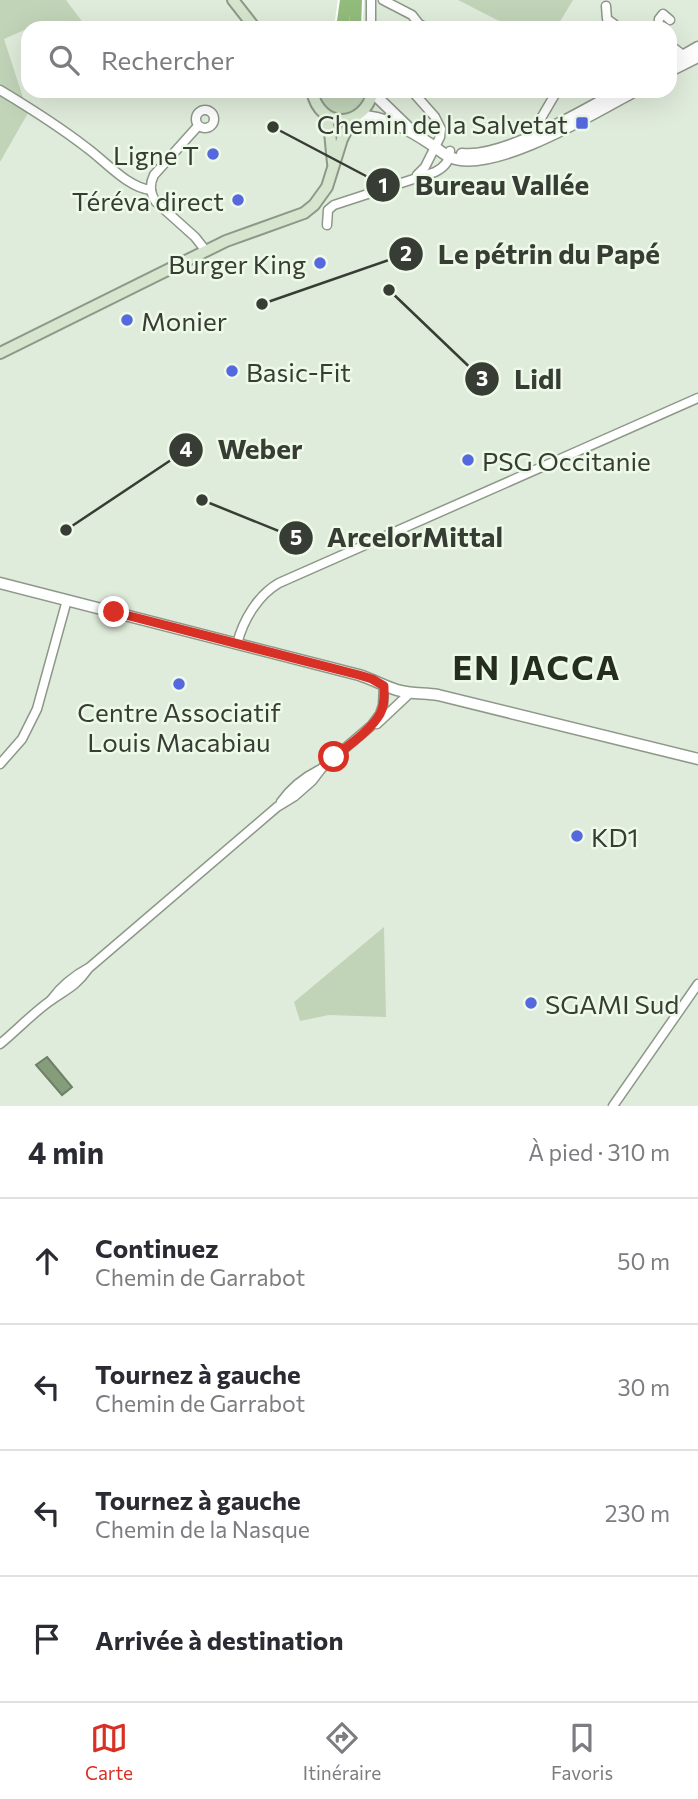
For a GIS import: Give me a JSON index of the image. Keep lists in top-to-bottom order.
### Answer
{
  "districts": ["EN JACCA"],
  "places": {
    "transit": ["Chemin de la Salvetat"],
    "other": [
      "Bureau Vallée",
      "Ligne T",
      "Téréva direct",
      "Burger King",
      "Lidl",
      "Le pétrin du Papé",
      "Monier",
      "Basic-Fit",
      "PSG Occitanie",
      "ArcelorMittal",
      "Weber",
      "Centre Associatif Louis Macabiau",
      "KD1",
      "SGAMI Sud"
    ]
  },
  "page": {
    "search": "Rechercher",
    "heading": ["4 min", "À pied · 310 m"],
    "list": [
      ["Continuez", "Chemin de Garrabot", "50 m"],
      ["Tournez à gauche", "Chemin de Garrabot", "30 m"],
      ["Tournez à gauche", "Chemin de la Nasque", "230 m"],
      "Arrivée à destination"
    ],
    "nav": ["Carte", "Itinéraire", "Favoris"]
  }
}
